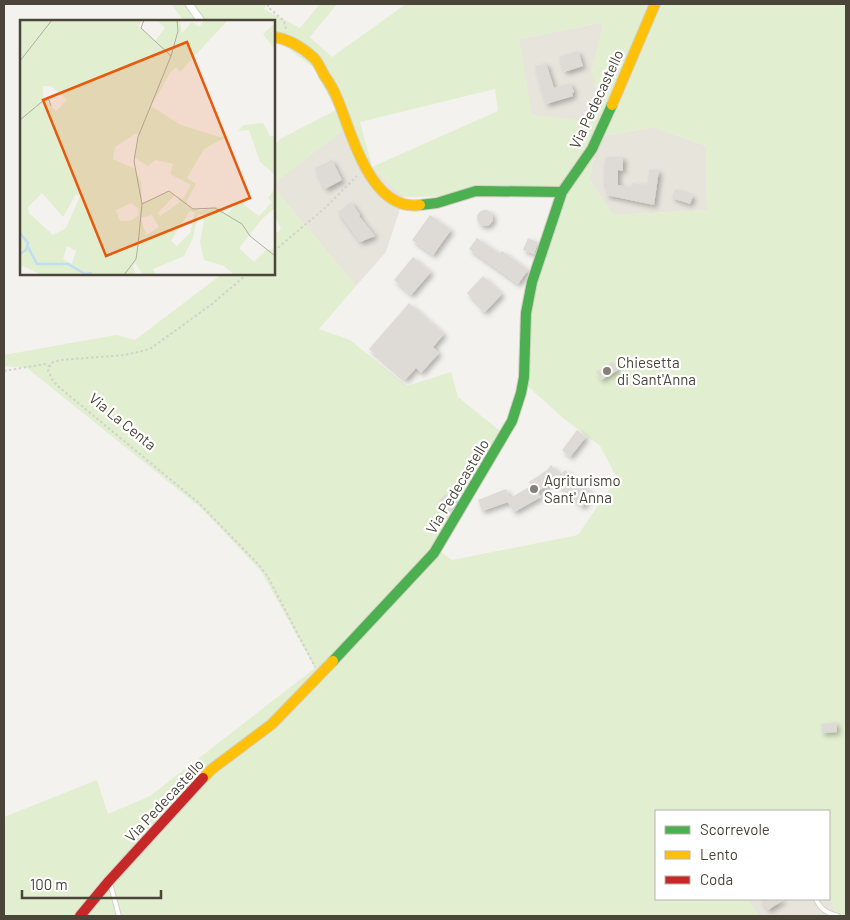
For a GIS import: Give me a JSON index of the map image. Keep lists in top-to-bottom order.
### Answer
{
  "streets": {
    "street": ["Via Pedecastello"],
    "path": ["Via La Centa"]
  },
  "crossings": [
    ["Via Pedecastello", "Via La Centa"]
  ],
  "places": ["Chiesetta di Sant'Anna", "Agriturismo Sant' Anna"],
  "legend": ["Scorrevole", "Lento", "Coda"],
  "scale_bar": "100 m"
}
